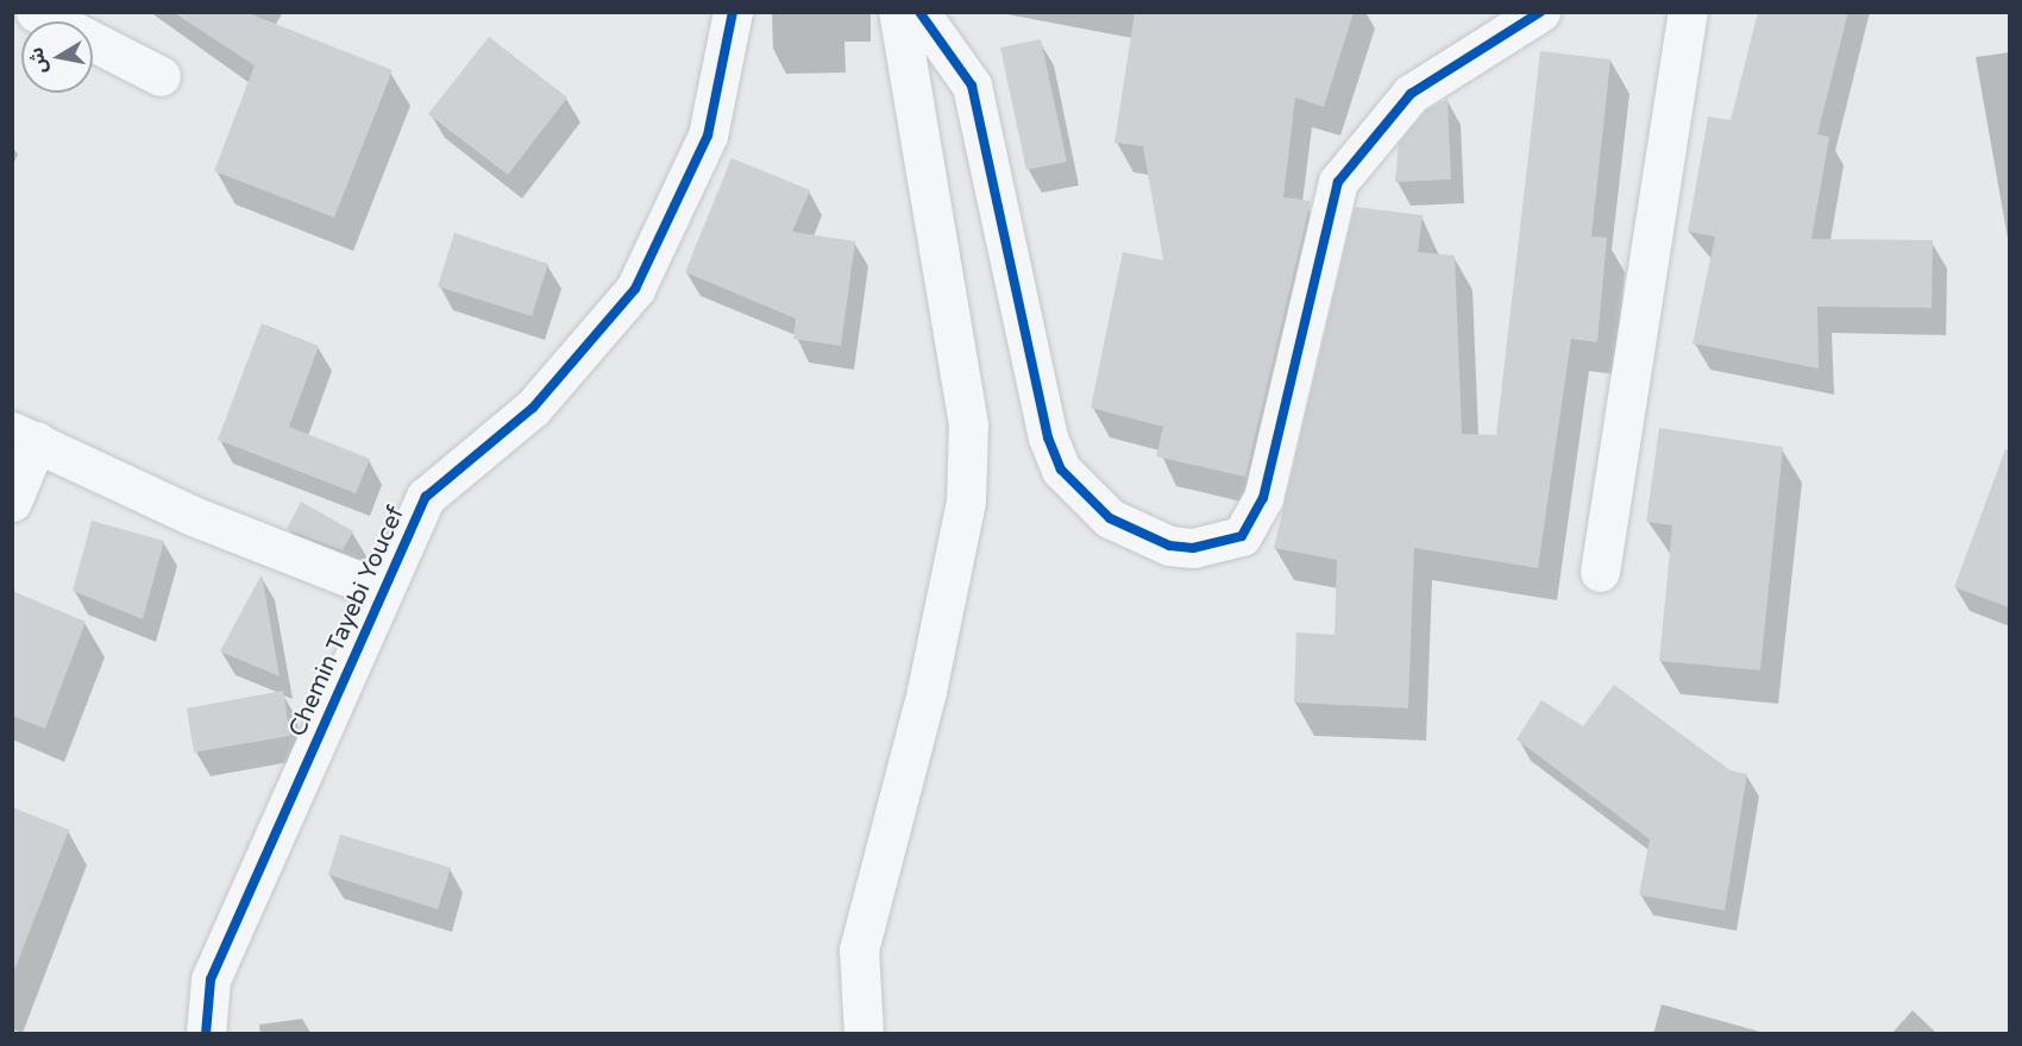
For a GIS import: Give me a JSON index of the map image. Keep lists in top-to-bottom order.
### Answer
{
  "streets": {
    "street": ["Chemin Tayebi Youcef"]
  },
  "north": "left"
}
